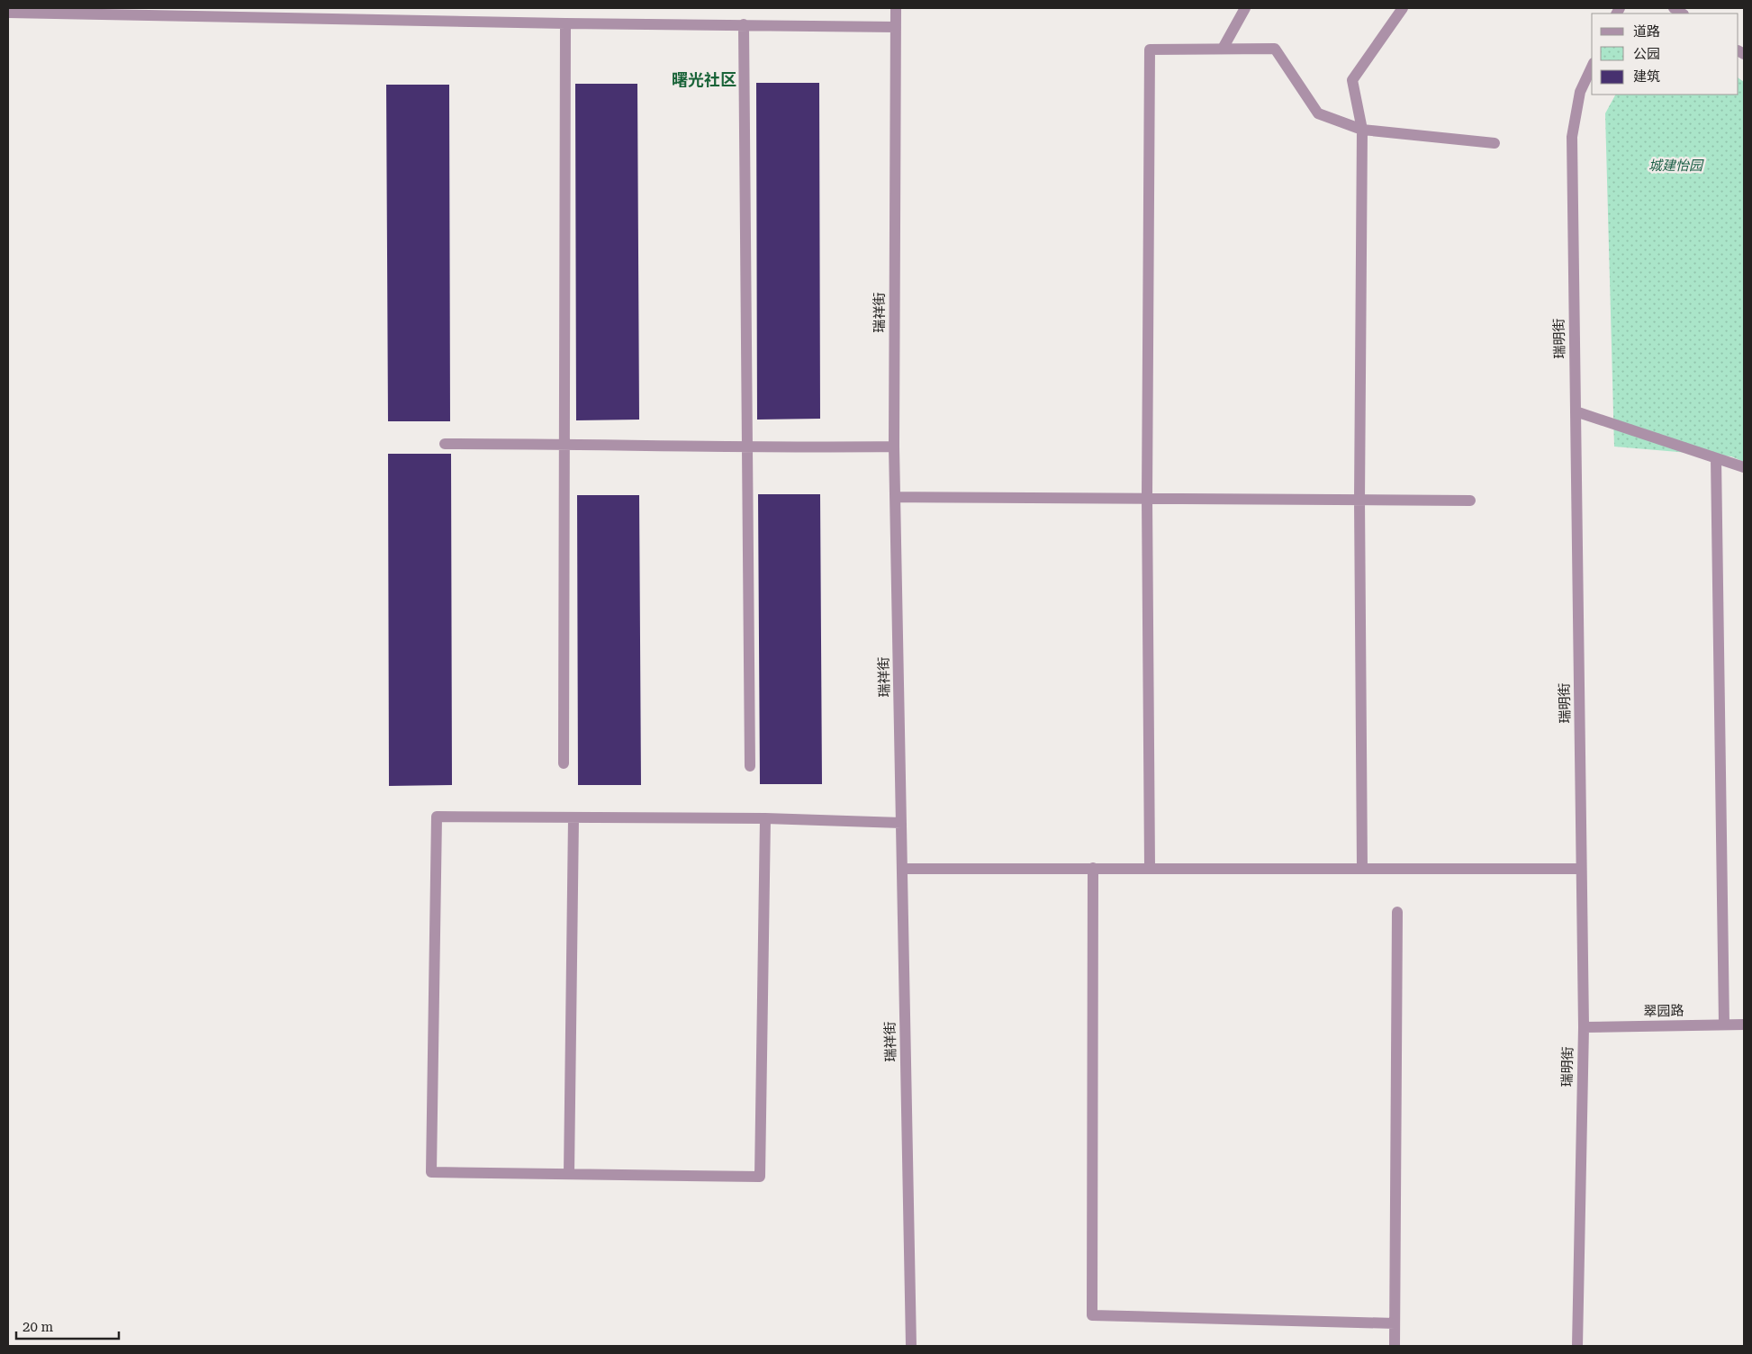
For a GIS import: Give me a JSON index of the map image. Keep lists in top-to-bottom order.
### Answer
{
  "streets": {
    "street": ["瑞祥街", "瑞明街", "翠园路"]
  },
  "crossings": [
    ["瑞明街", "翠园路"]
  ],
  "districts": ["曙光社区"],
  "parks": ["城建怡园"],
  "legend": ["道路", "公园", "建筑"],
  "scale_bar": "20 m"
}
